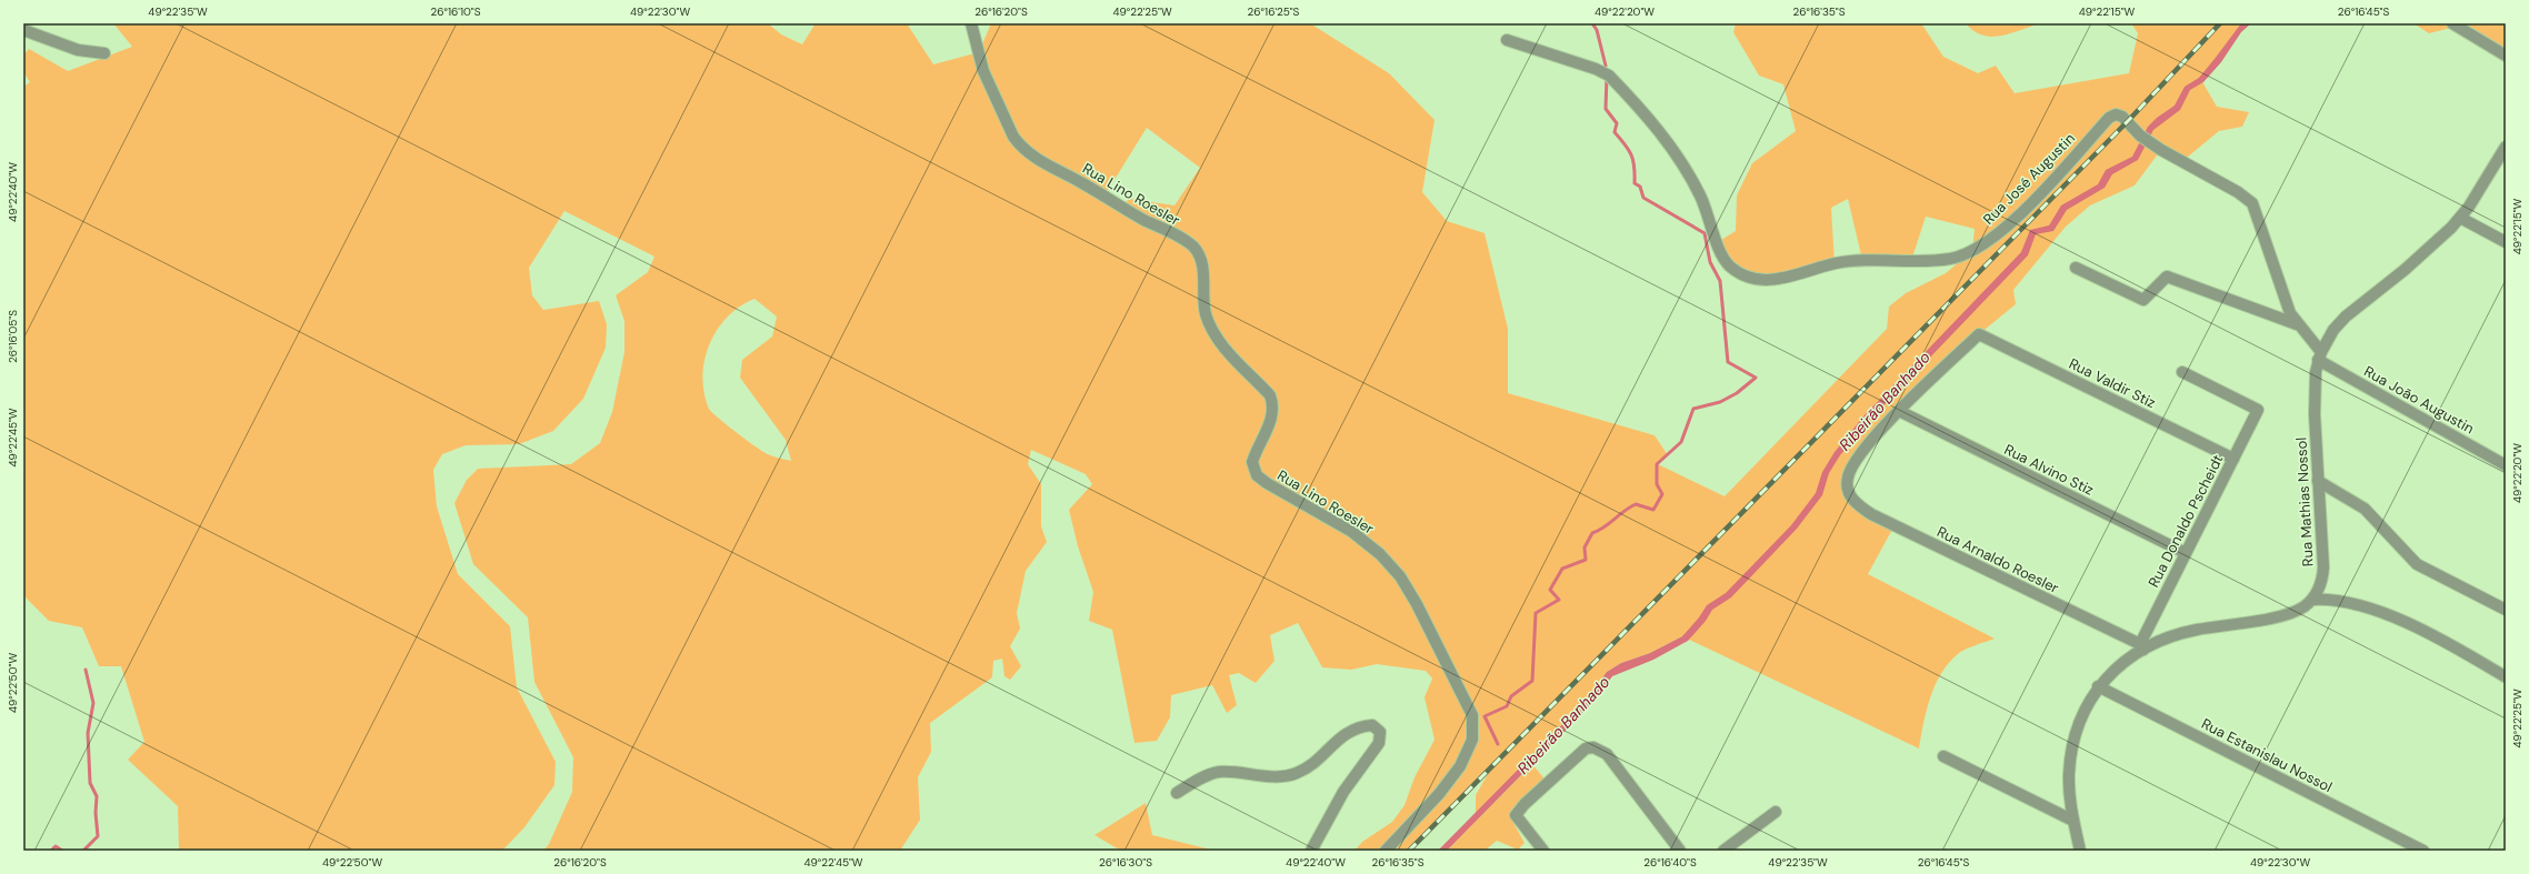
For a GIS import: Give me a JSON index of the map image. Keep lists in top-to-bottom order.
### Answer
{
  "streets": {
    "street": [
      "Rua José Augustin",
      "Rua Lino Roesler",
      "Rua Valdir Stiz",
      "Rua João Augustin",
      "Rua Alvino Stiz",
      "Rua Mathias Nossol",
      "Rua Donaldo Pscheidt",
      "Rua Arnaldo Roesler",
      "Rua Estanislau Nossol"
    ]
  },
  "crossings": [
    ["Rua José Augustin", "Rua João Augustin"],
    ["Rua José Augustin", "Rua Mathias Nossol"],
    ["Rua Valdir Stiz", "Rua Alvino Stiz"],
    ["Rua Valdir Stiz", "Rua Donaldo Pscheidt"],
    ["Rua Valdir Stiz", "Rua Arnaldo Roesler"],
    ["Rua João Augustin", "Rua Mathias Nossol"],
    ["Rua Alvino Stiz", "Rua Donaldo Pscheidt"],
    ["Rua Alvino Stiz", "Rua Arnaldo Roesler"],
    ["Rua Donaldo Pscheidt", "Rua Arnaldo Roesler"]
  ],
  "water": ["Ribeirão Banhado"],
  "coordinates": [
    "49°22'35\"W",
    "26°16'10\"S",
    "49°22'30\"W",
    "26°16'20\"S",
    "49°22'25\"W",
    "26°16'25\"S",
    "49°22'20\"W",
    "26°16'35\"S",
    "49°22'15\"W",
    "26°16'45\"S",
    "49°22'40\"W",
    "26°16'05\"S",
    "49°22'45\"W",
    "49°22'50\"W",
    "26°16'30\"S",
    "26°16'40\"S"
  ]
}
